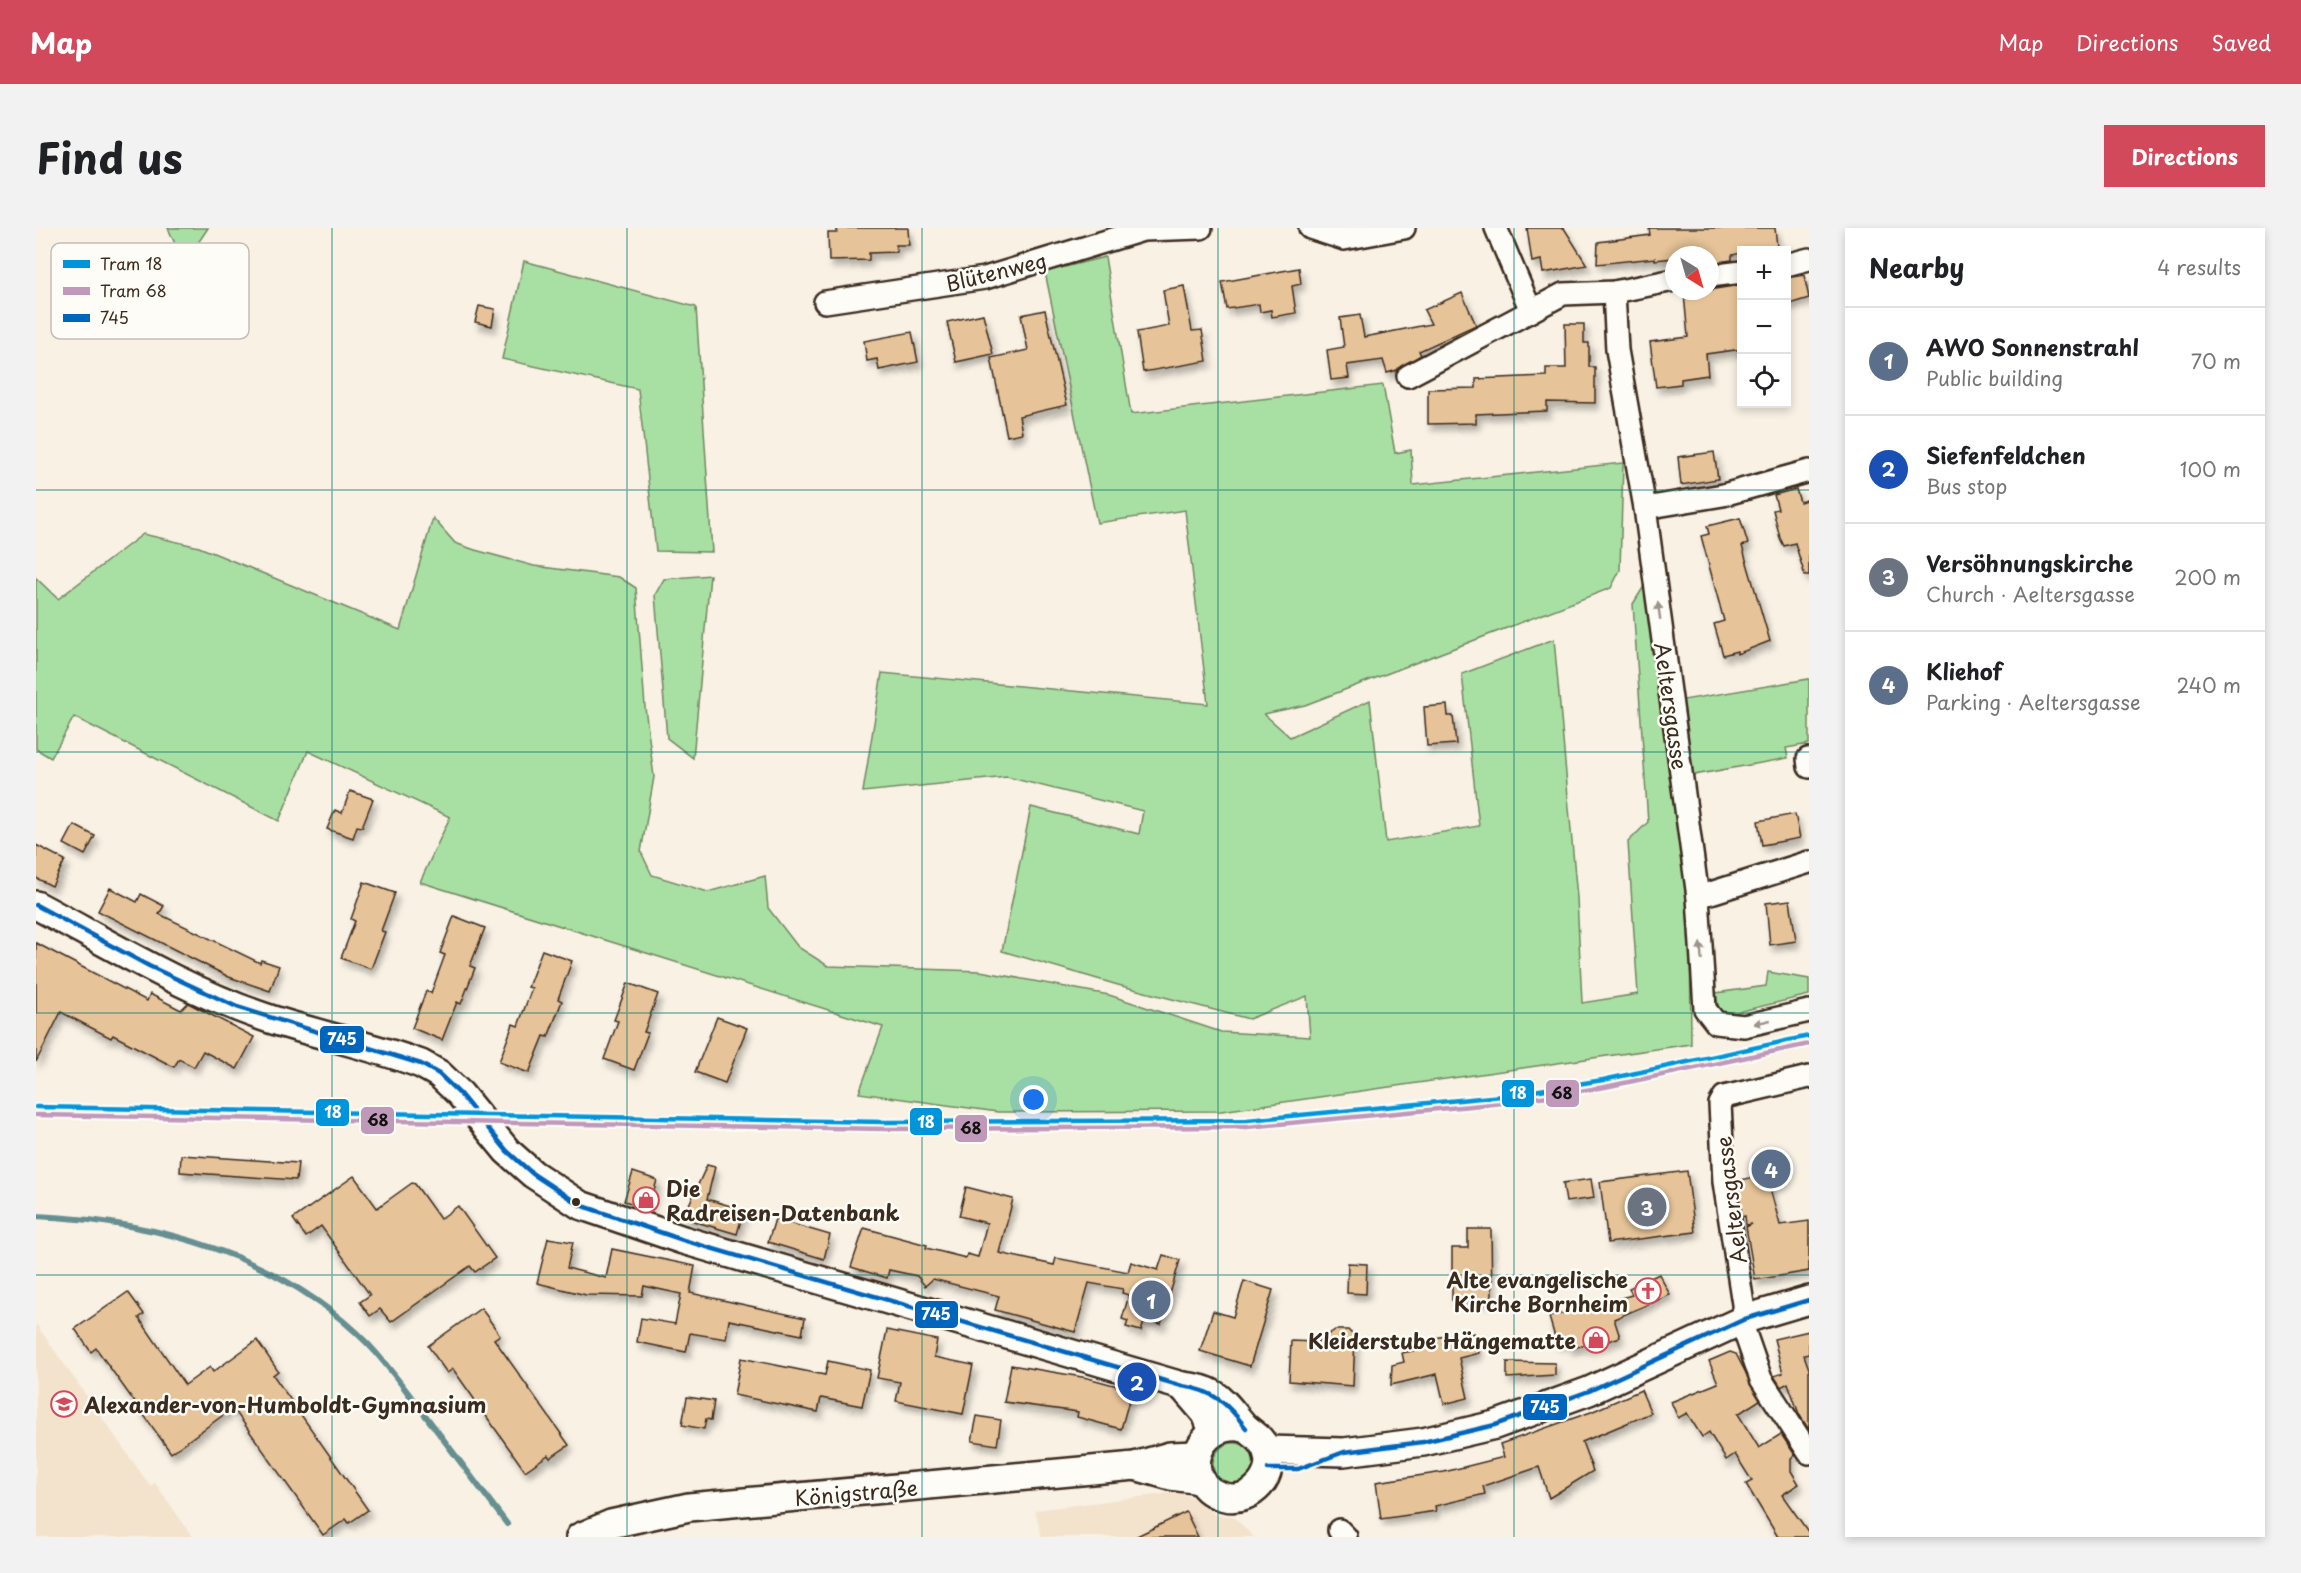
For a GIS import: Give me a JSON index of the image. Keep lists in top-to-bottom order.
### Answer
{
  "streets": {
    "street": ["Blütenweg", "Aeltersgasse", "Königstraße"]
  },
  "one_way": ["Aeltersgasse"],
  "places": {
    "shop": ["Die Radreisen-Datenbank", "Kleiderstube Hängematte"],
    "church": ["Alte evangelische Kirche Bornheim"],
    "school or university": ["Alexander-von-Humboldt-Gymnasium"]
  },
  "lines": ["transit line 745", "tram line 18", "tram line 68"],
  "legend": ["Tram 18", "Tram 68", "745"],
  "north": "bottom right",
  "page": {
    "header": "Map",
    "nav": ["Map", "Directions", "Saved"],
    "title": "Find us",
    "buttons": "Directions",
    "heading": ["Nearby", "4 results"],
    "map_buttons": ["+", "−"],
    "list": [
      {
        "mark": "1",
        "name": "AWO Sonnenstrahl",
        "note": "Public building",
        "value": "70 m"
      },
      {
        "mark": "2",
        "name": "Siefenfeldchen",
        "note": "Bus stop",
        "value": "100 m"
      },
      {
        "mark": "3",
        "name": "Versöhnungskirche",
        "note": "Church · Aeltersgasse",
        "value": "200 m"
      },
      {
        "mark": "4",
        "name": "Kliehof",
        "note": "Parking · Aeltersgasse",
        "value": "240 m"
      }
    ],
    "pins": [
      "4",
      "3",
      "1",
      "2"
    ]
  }
}
